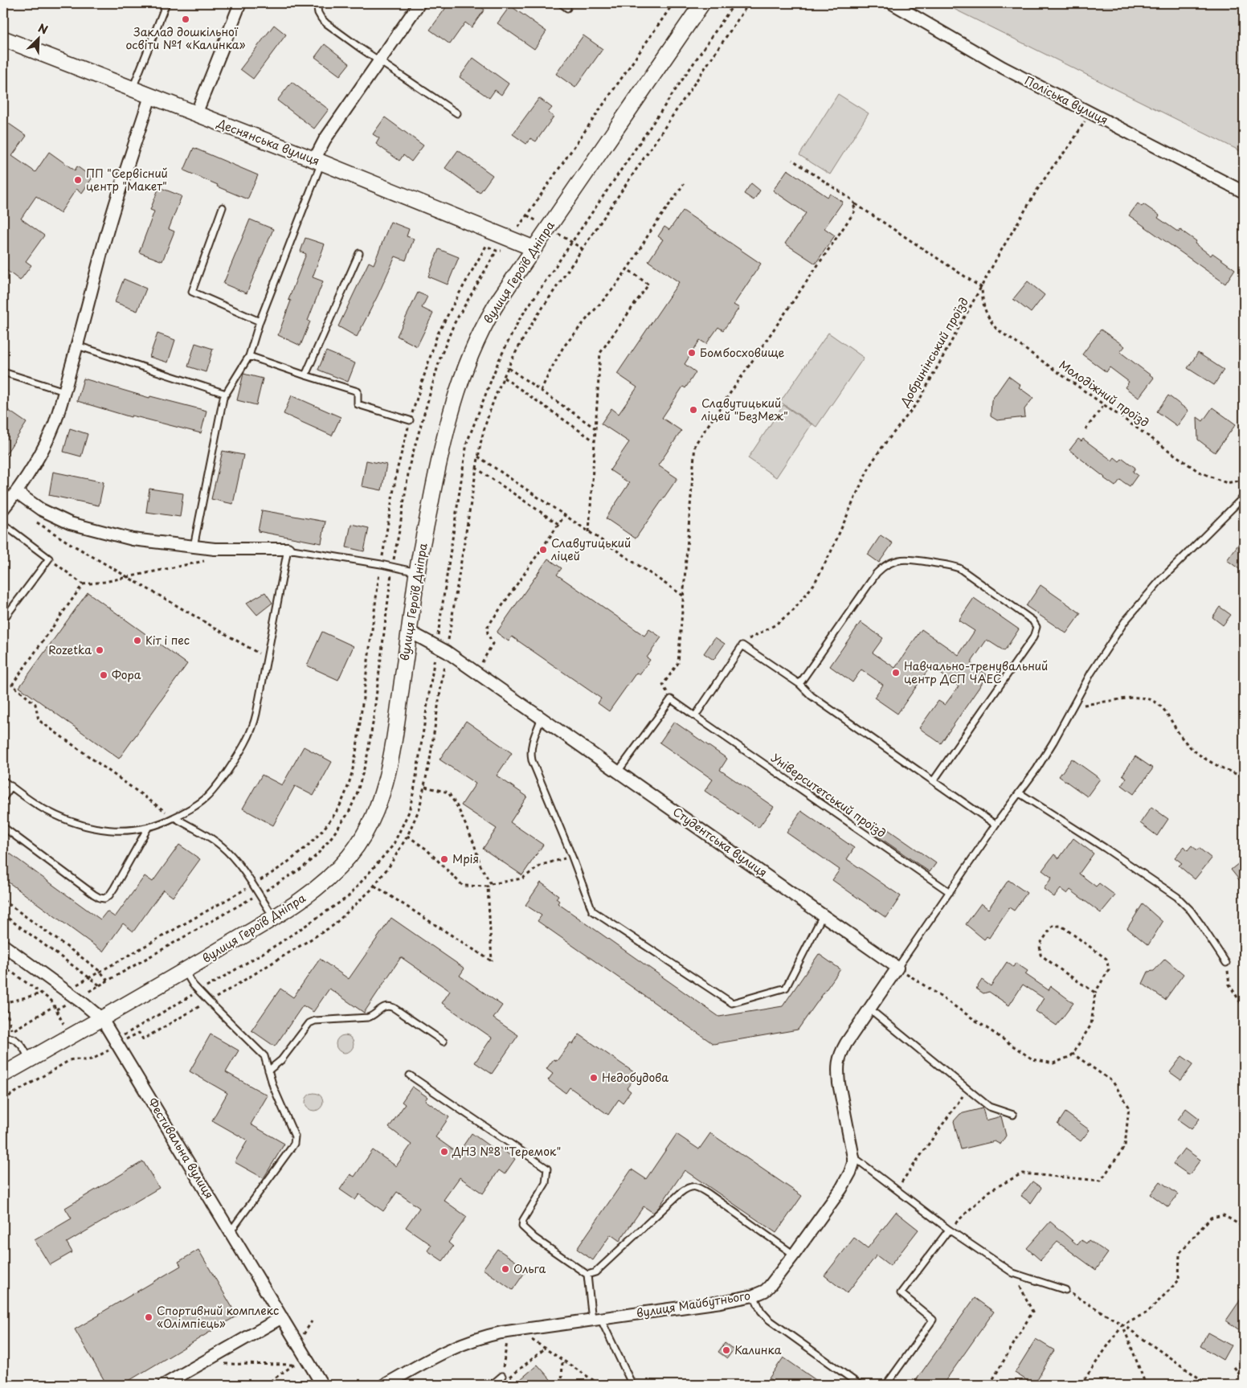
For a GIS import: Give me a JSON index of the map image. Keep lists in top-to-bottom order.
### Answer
{
  "streets": {
    "street": [
      "Поліська вулиця",
      "Деснянська вулиця",
      "вулиця Героїв Дніпра",
      "Студентська вулиця",
      "Фестивальна вулиця",
      "вулиця Майбутнього"
    ],
    "lane": ["Університетський проїзд"],
    "path": ["Добринінський проїзд", "Молодіжний проїзд"]
  },
  "crossings": [
    ["Поліська вулиця", "Добринінський проїзд"],
    ["Деснянська вулиця", "вулиця Героїв Дніпра"],
    ["вулиця Героїв Дніпра", "Студентська вулиця"],
    ["вулиця Героїв Дніпра", "Фестивальна вулиця"],
    ["Добринінський проїзд", "Молодіжний проїзд"],
    ["Студентська вулиця", "вулиця Майбутнього"]
  ],
  "places": [
    "Заклад дошкільної освіти №1 «Калинка»",
    "ПП \"Сервісний центр \"Макет\"",
    "Бомбосховище",
    "Славутицький ліцей \"БезМеж\"",
    "Славутицький ліцей",
    "Кіт і пес",
    "Rozetka",
    "Навчально-тренувальний центр ДСП ЧАЕС",
    "Фора",
    "Мрiя",
    "Недобудова",
    "ДНЗ №8 \"Теремок\"",
    "Ольга",
    "Спортивний комплекс «Олімпієць»",
    "Калинка"
  ],
  "north": "top right"
}
